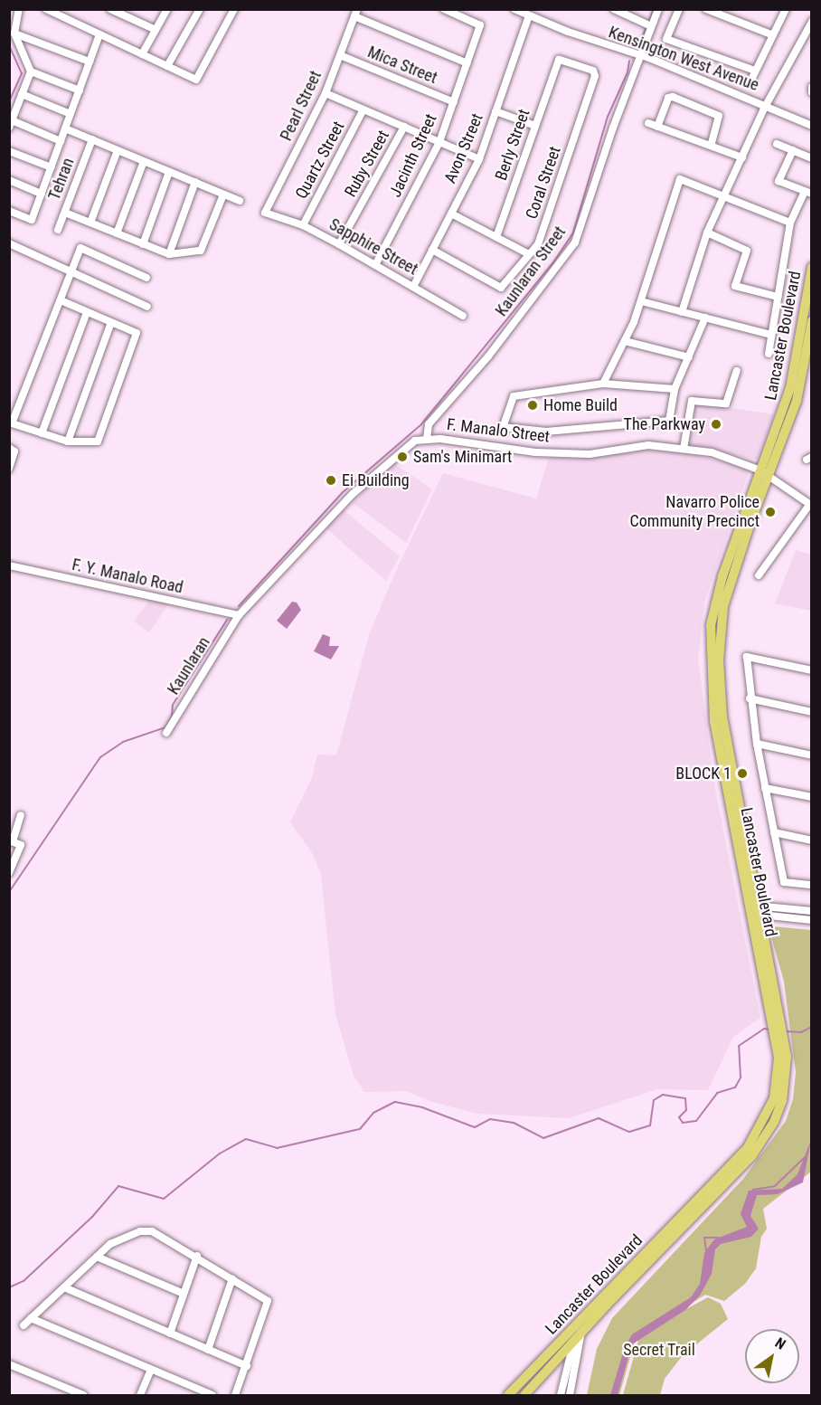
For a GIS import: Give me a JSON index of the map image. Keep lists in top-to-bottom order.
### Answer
{
  "streets": {
    "main road": ["Lancaster Boulevard"],
    "street": [
      "Kensington West Avenue",
      "Mica Street",
      "Pearl Street",
      "Berly Street",
      "Avon Street",
      "Jacinth Street",
      "Quartz Street",
      "Ruby Street",
      "Tehran",
      "Coral Street",
      "Sapphire Street",
      "Kaunlaran Street",
      "F. Manalo Street",
      "F. Y. Manalo Road",
      "Kaunlaran"
    ]
  },
  "crossings": [
    ["Kensington West Avenue", "Avon Street"],
    ["Kensington West Avenue", "Kaunlaran Street"],
    ["Mica Street", "Pearl Street"],
    ["Mica Street", "Jacinth Street"],
    ["Pearl Street", "Sapphire Street"],
    ["Berly Street", "Coral Street"],
    ["Avon Street", "Coral Street"],
    ["Avon Street", "Sapphire Street"],
    ["Jacinth Street", "Sapphire Street"],
    ["Quartz Street", "Sapphire Street"],
    ["Ruby Street", "Sapphire Street"],
    ["Kaunlaran Street", "F. Manalo Street"],
    ["Lancaster Boulevard", "F. Manalo Street"],
    ["F. Manalo Street", "F. Y. Manalo Road"],
    ["F. Manalo Street", "Kaunlaran"],
    ["F. Y. Manalo Road", "Kaunlaran"]
  ],
  "parks": ["Secret Trail"],
  "places": [
    "Home Build",
    "The Parkway",
    "Sam's Minimart",
    "Ei Building",
    "Navarro Police Community Precinct",
    "BLOCK 1"
  ],
  "north": "top right"
}
